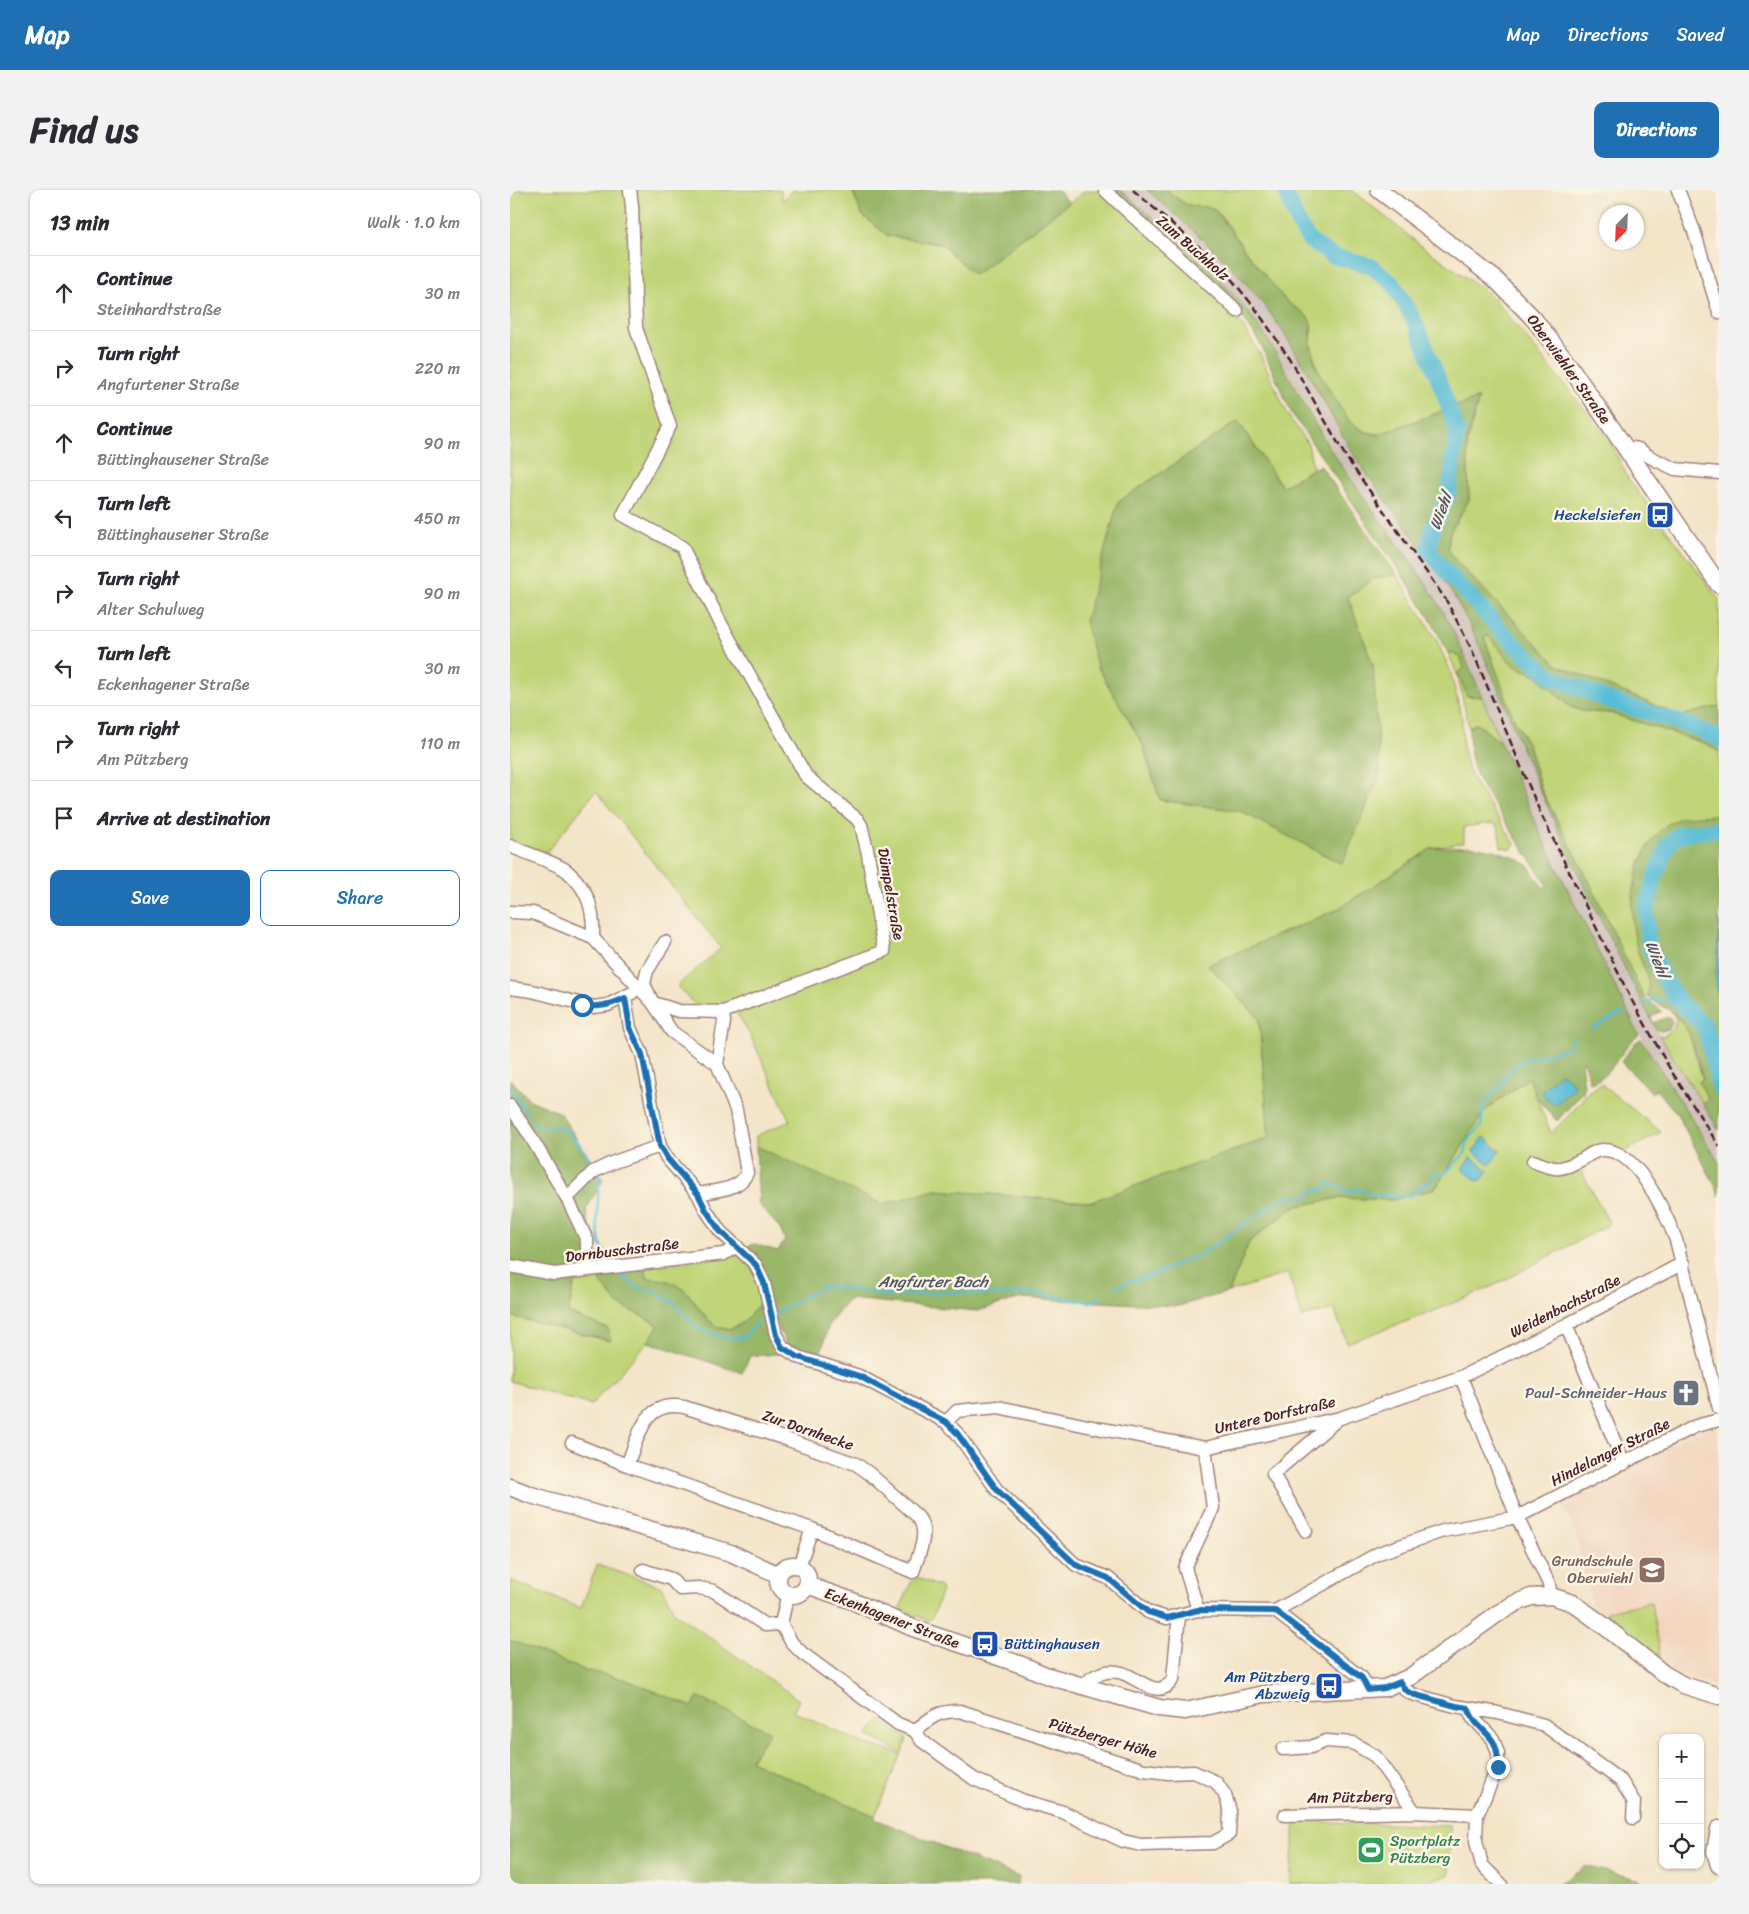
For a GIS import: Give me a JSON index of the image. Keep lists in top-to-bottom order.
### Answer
{
  "streets": {
    "main road": ["Oberwiehler Straße", "Eckenhagener Straße"],
    "street": [
      "Zum Buchholz",
      "Dümpelstraße",
      "Dornbuschstraße",
      "Weidenbachstraße",
      "Untere Dorfstraße",
      "Zur Dornhecke",
      "Hindelanger Straße",
      "Pützberger Höhe",
      "Am Pützberg"
    ]
  },
  "crossings": [
    ["Weidenbachstraße", "Untere Dorfstraße"]
  ],
  "water": ["Wiehl", "Angfurter Bach"],
  "places": {
    "bus stop": ["Heckelsiefen", "Büttinghausen", "Am Pützberg Abzweig"],
    "church": ["Paul-Schneider-Haus"],
    "school or university": ["Grundschule Oberwiehl"],
    "sports": ["Sportplatz Pützberg"]
  },
  "north": "bottom left",
  "page": {
    "header": "Map",
    "nav": ["Map", "Directions", "Saved"],
    "title": "Find us",
    "buttons": [
      "Directions",
      ["Save", "Share"]
    ],
    "heading": ["13 min", "Walk · 1.0 km"],
    "list": [
      ["Continue", "Steinhardtstraße", "30 m"],
      ["Turn right", "Angfurtener Straße", "220 m"],
      ["Continue", "Büttinghausener Straße", "90 m"],
      ["Turn left", "Büttinghausener Straße", "450 m"],
      ["Turn right", "Alter Schulweg", "90 m"],
      ["Turn left", "Eckenhagener Straße", "30 m"],
      ["Turn right", "Am Pützberg", "110 m"],
      "Arrive at destination"
    ],
    "map_buttons": ["+", "−"]
  }
}
